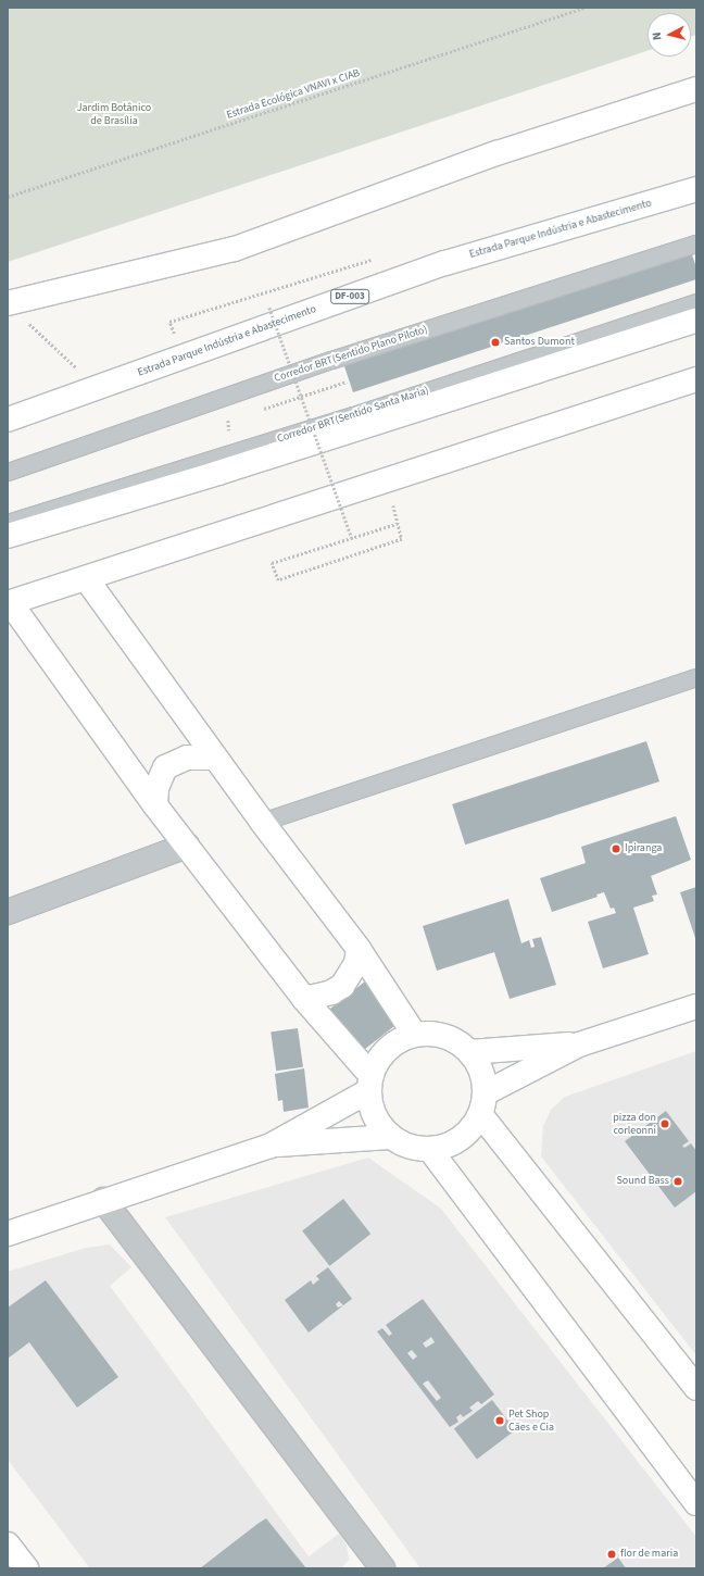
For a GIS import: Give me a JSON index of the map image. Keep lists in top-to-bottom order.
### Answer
{
  "streets": {
    "main road": ["Estrada Parque Indústria e Abastecimento", "DF-003"],
    "lane": ["Corredor BRT(Sentido Plano Piloto)", "Corredor BRT(Sentido Santa Maria)"],
    "path": ["Estrada Ecológica VNAVI x CIAB"]
  },
  "parks": ["Jardim Botânico de Brasília"],
  "places": [
    "Santos Dumont",
    "Ipiranga",
    "pizza don corleonni",
    "Sound Bass",
    "Pet Shop Cães e Cia",
    "flor de maria"
  ],
  "north": "left"
}
